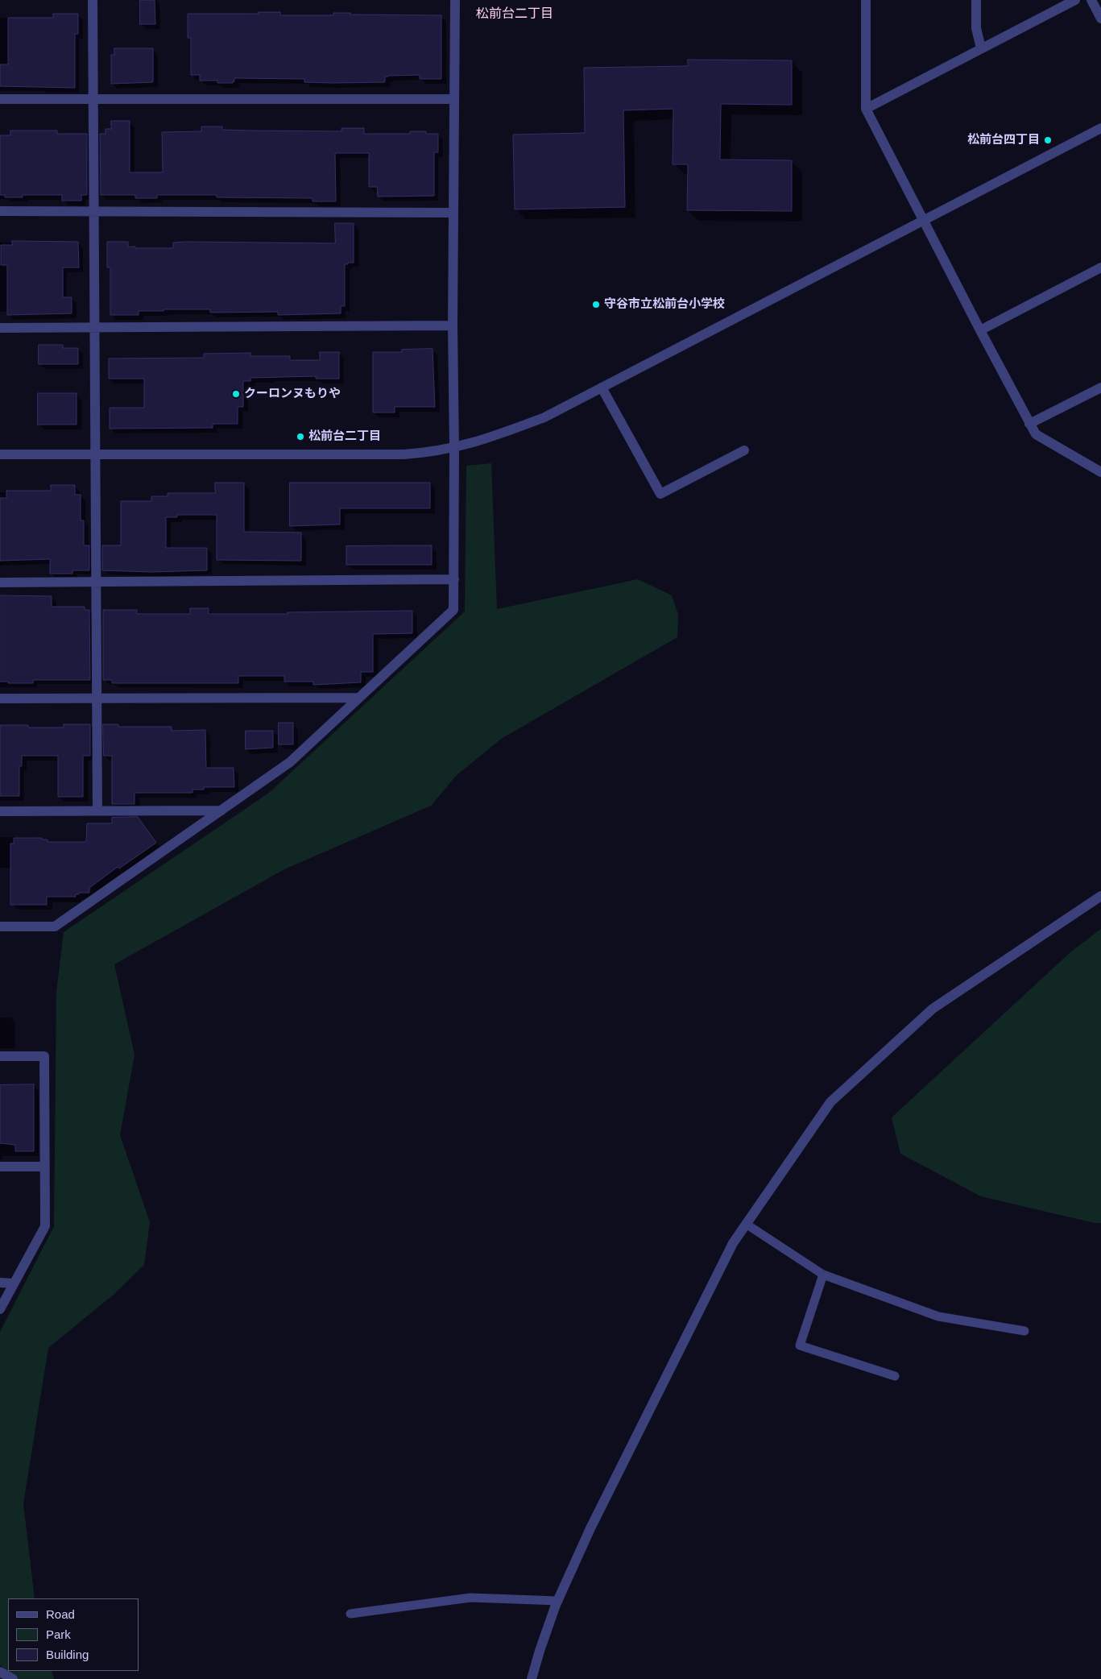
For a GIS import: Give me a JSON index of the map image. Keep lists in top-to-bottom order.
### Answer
{
  "districts": ["松前台二丁目"],
  "places": [
    "松前台四丁目",
    "守谷市立松前台小学校",
    "クーロンヌもりや",
    "松前台二丁目"
  ],
  "legend": ["Road", "Park", "Building"]
}
